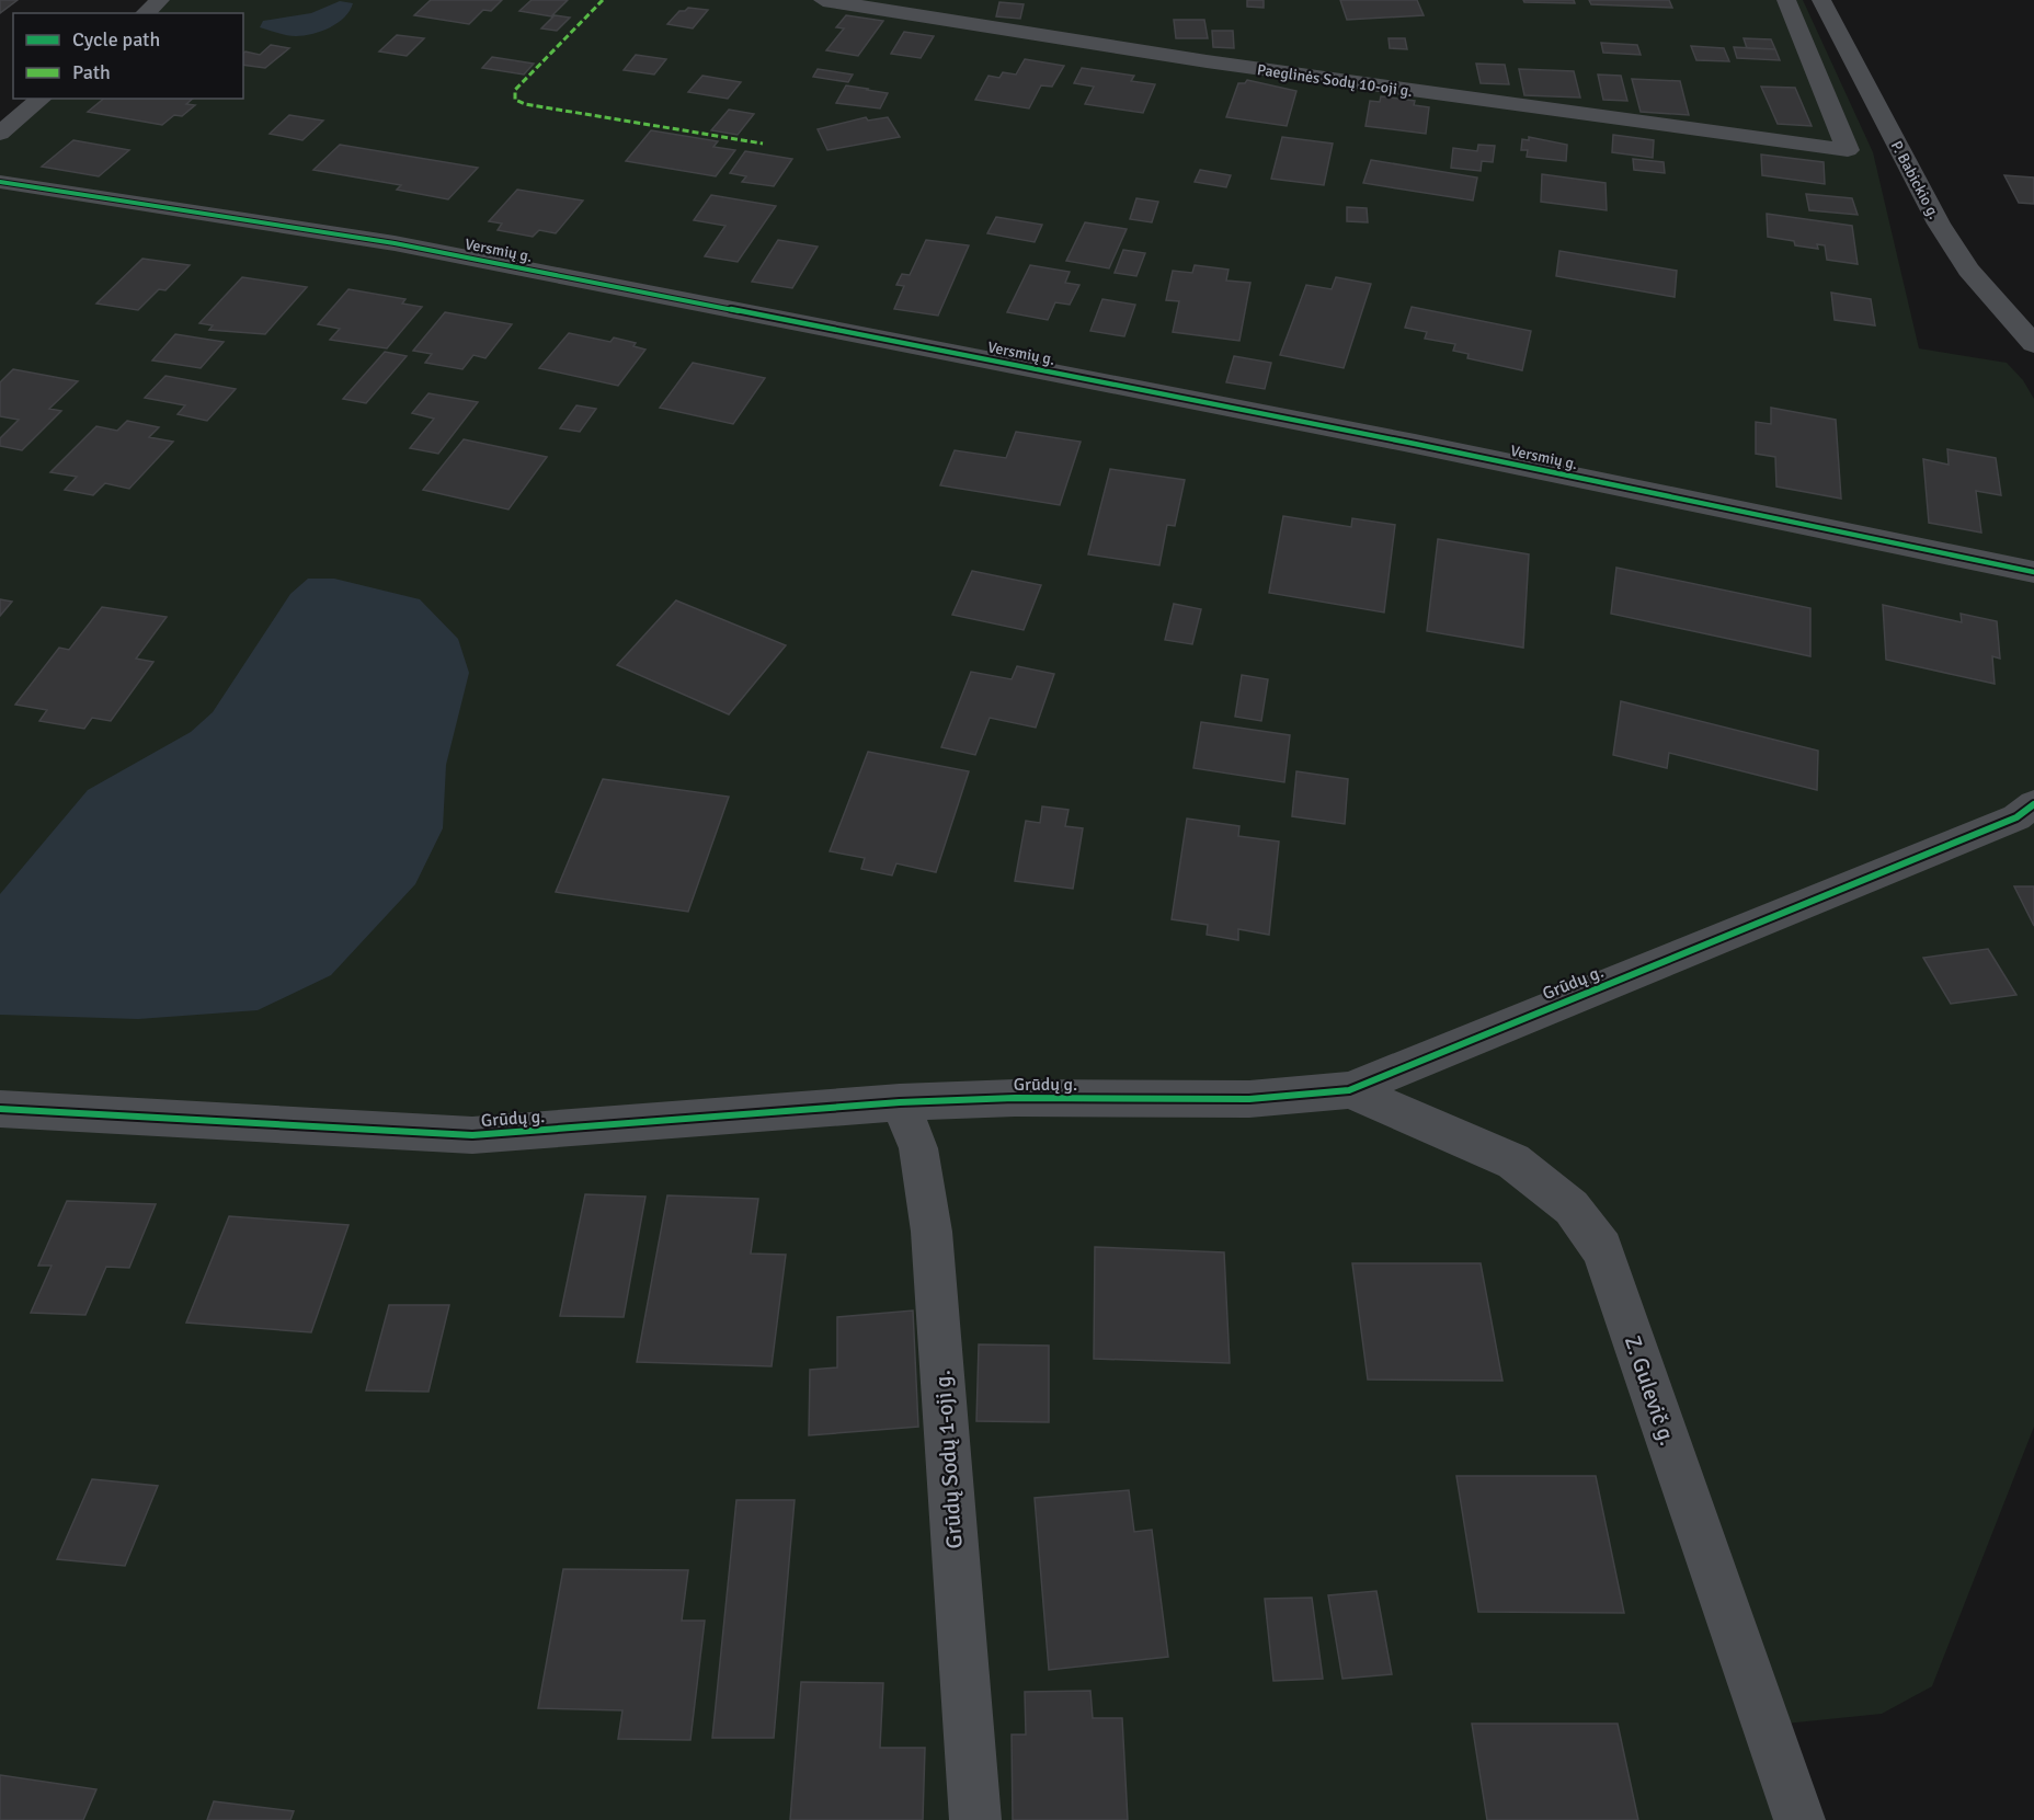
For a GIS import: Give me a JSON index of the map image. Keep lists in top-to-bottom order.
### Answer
{
  "streets": {
    "street": [
      "Paeglinės Sodų 10-oji g.",
      "P. Babickio g.",
      "Versmių g.",
      "Grūdų g.",
      "Z. Gulevič g.",
      "Grūdų Sodų 1-oji g."
    ]
  },
  "crossings": [
    ["Grūdų g.", "Z. Gulevič g."],
    ["Grūdų g.", "Grūdų Sodų 1-oji g."]
  ],
  "legend": ["Cycle path", "Path"]
}
